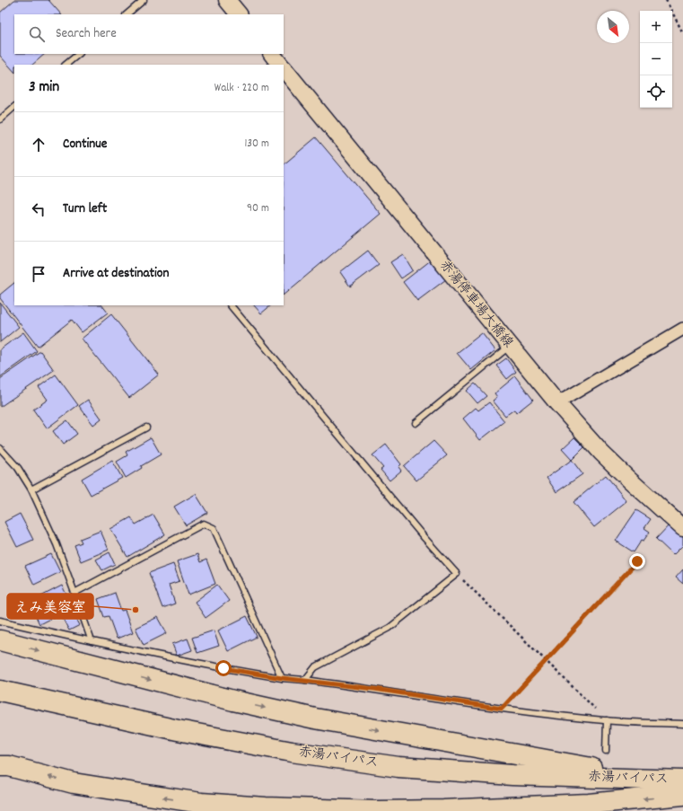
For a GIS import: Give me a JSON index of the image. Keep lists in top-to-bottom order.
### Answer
{
  "streets": {
    "highway": ["赤湯バイパス"],
    "main road": ["赤湯停車場大橋線"]
  },
  "places": ["えみ美容室"],
  "north": "bottom right",
  "page": {
    "map_buttons": ["+", "−"],
    "search": "Search here",
    "heading": ["3 min", "Walk · 220 m"],
    "list": [
      ["Continue", "130 m"],
      ["Turn left", "90 m"],
      "Arrive at destination"
    ]
  }
}
